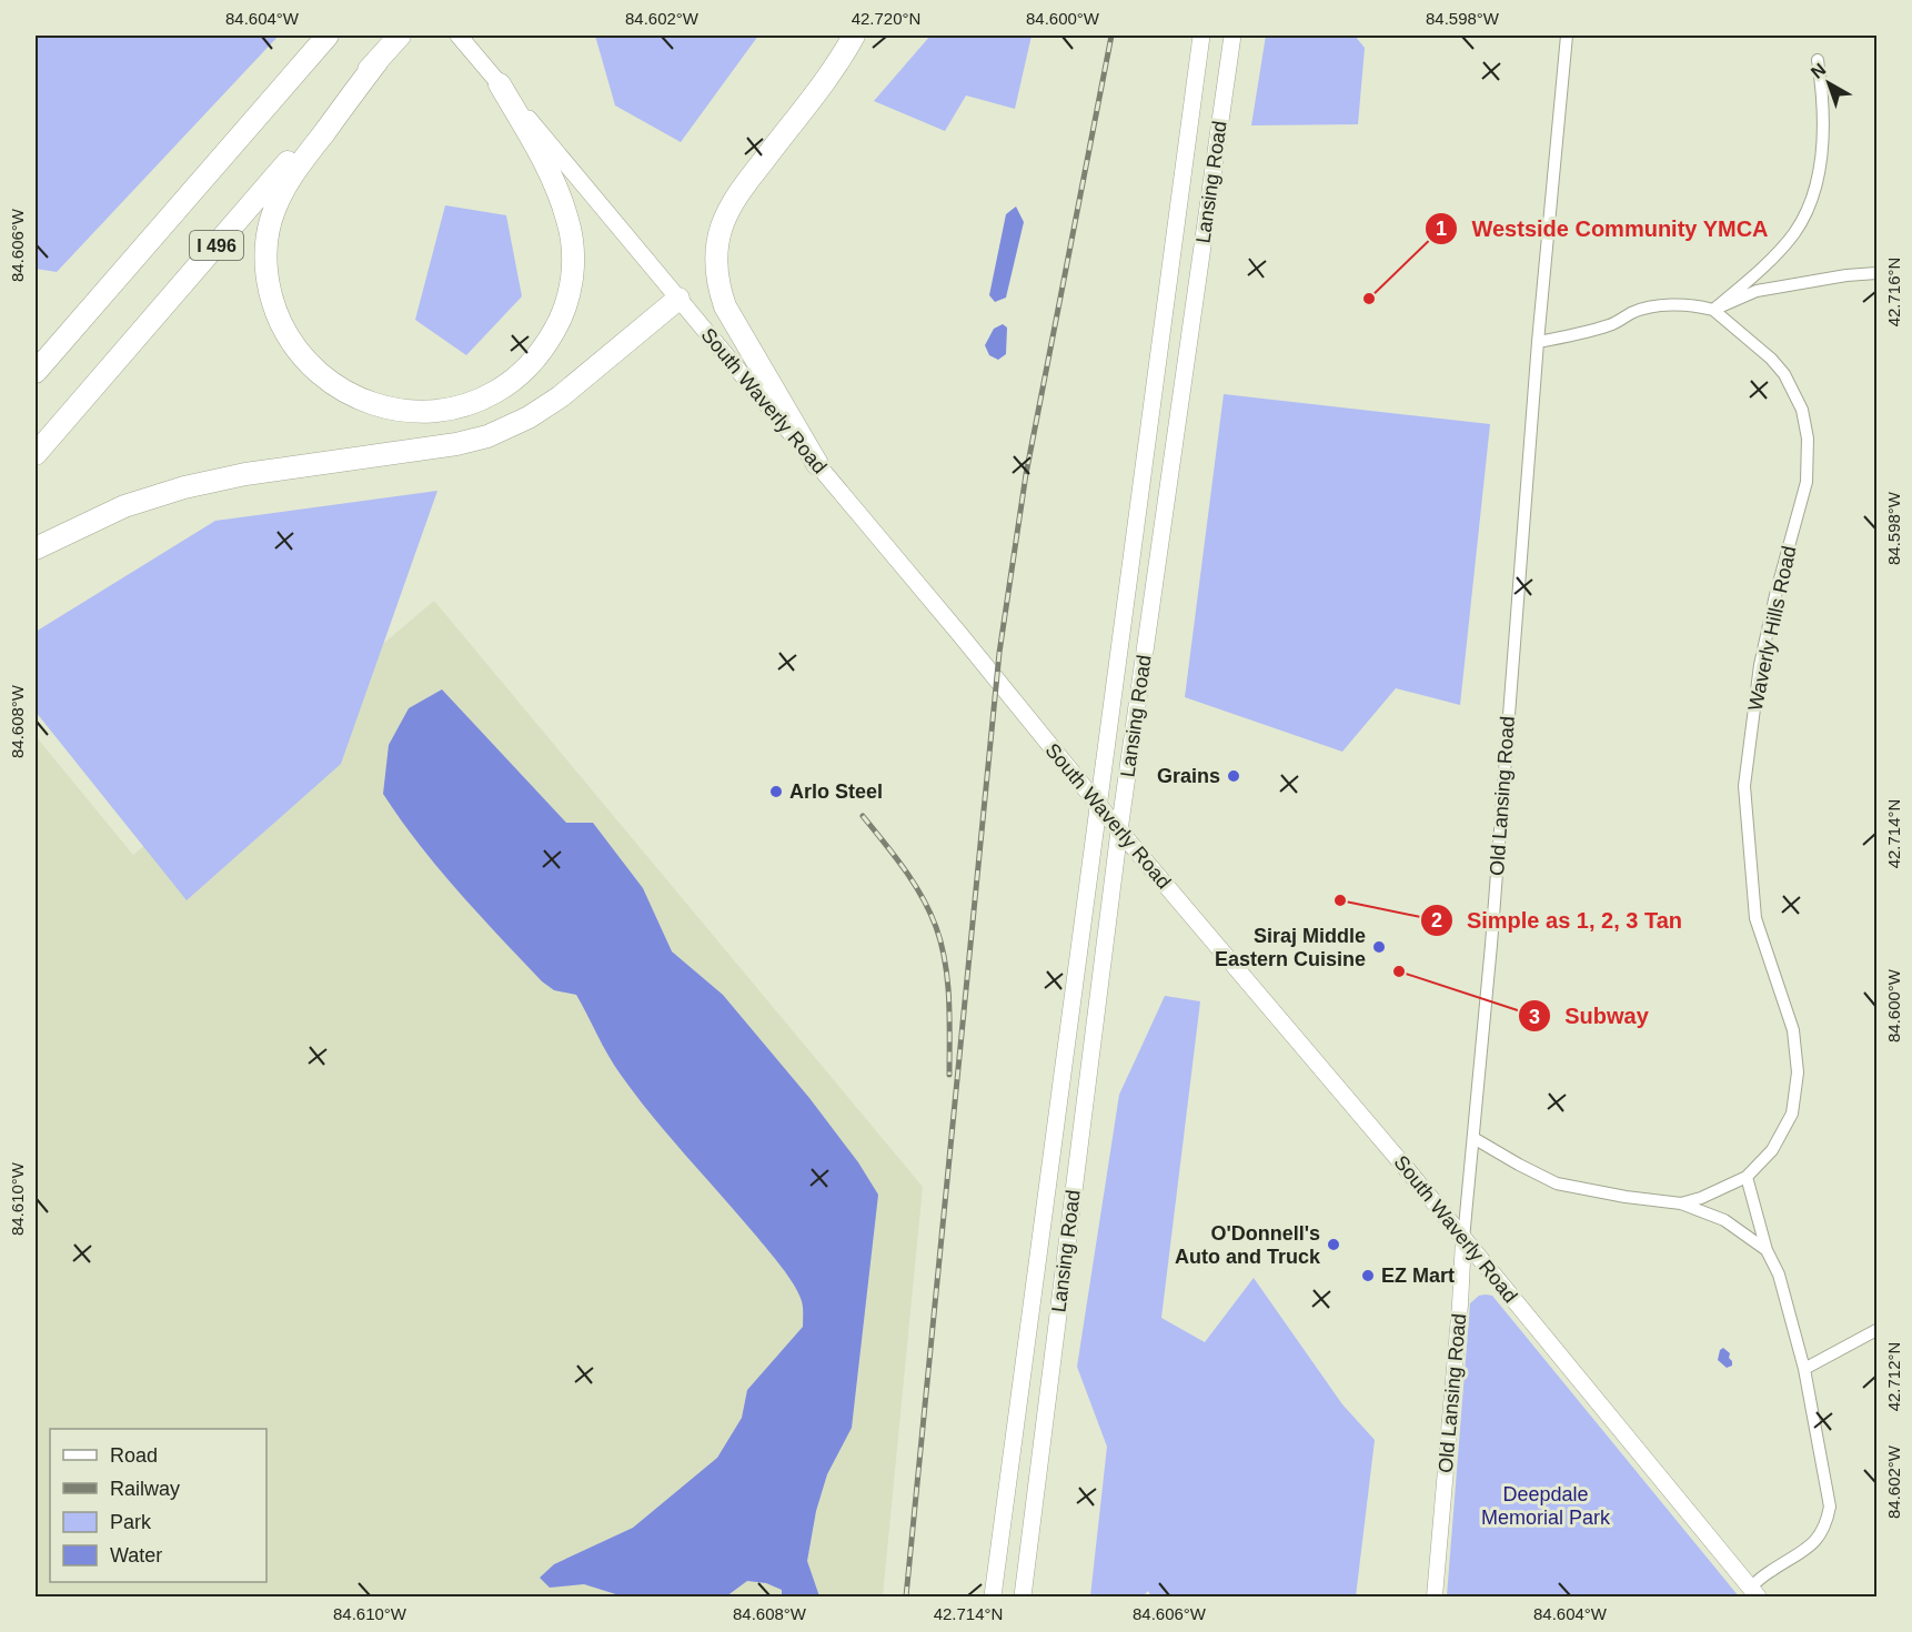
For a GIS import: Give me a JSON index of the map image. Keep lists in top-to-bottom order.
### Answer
{
  "streets": {
    "highway": ["I 496"],
    "main road": ["Lansing Road", "South Waverly Road"],
    "street": ["Waverly Hills Road", "Old Lansing Road"]
  },
  "crossings": [
    ["Lansing Road", "South Waverly Road"],
    ["South Waverly Road", "Old Lansing Road"]
  ],
  "parks": ["Deepdale Memorial Park"],
  "places": [
    "Westside Community YMCA",
    "Grains",
    "Arlo Steel",
    "Simple as 1, 2, 3 Tan",
    "Siraj Middle Eastern Cuisine",
    "Subway",
    "O'Donnell's Auto and Truck",
    "EZ Mart"
  ],
  "legend": [
    "Road",
    "Railway",
    "Park",
    "Water"
  ],
  "north": "top left",
  "coordinates": [
    "84.604°W",
    "84.602°W",
    "42.720°N",
    "84.600°W",
    "84.598°W",
    "84.606°W",
    "42.716°N",
    "84.608°W",
    "42.714°N",
    "84.610°W",
    "42.712°N"
  ]
}
